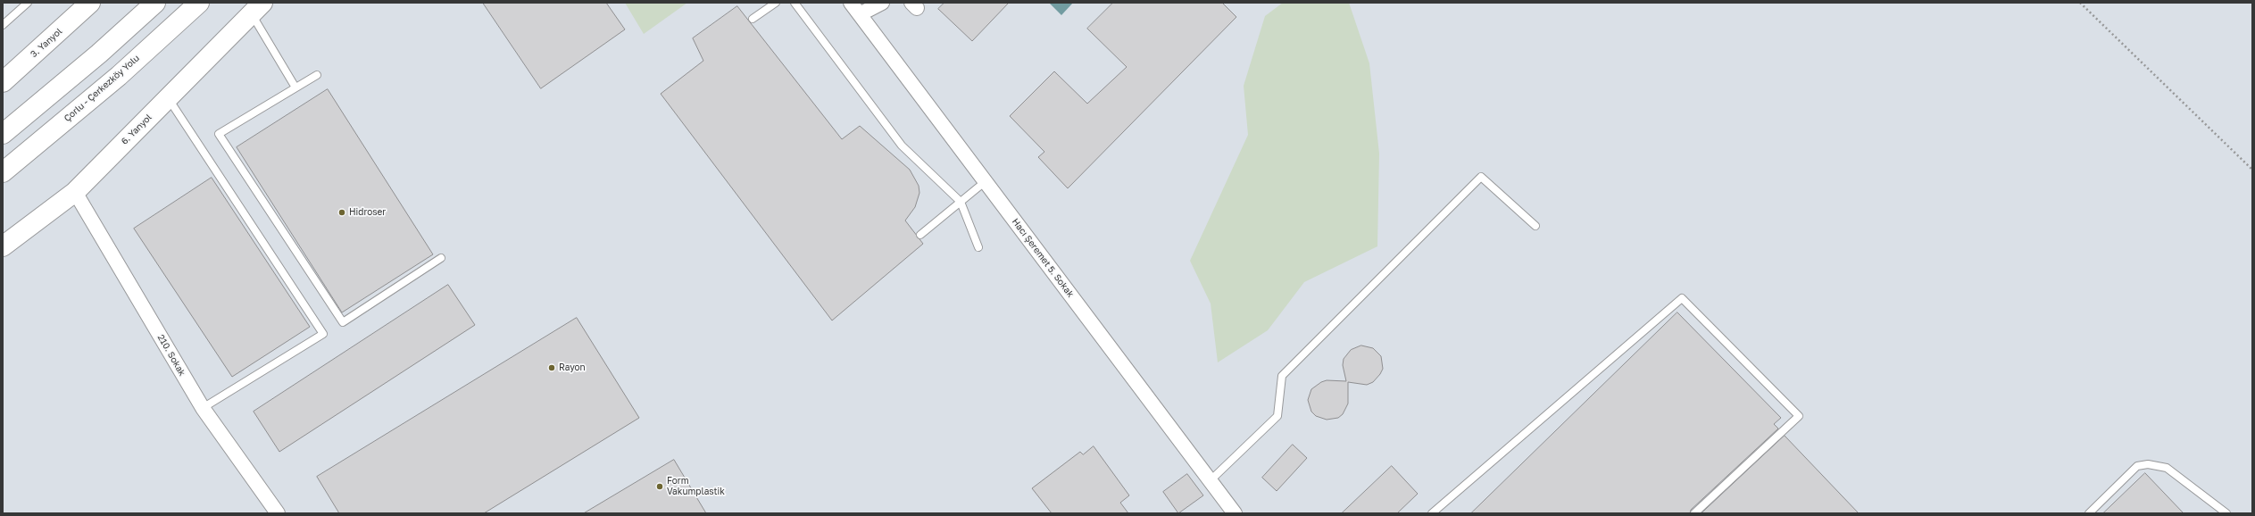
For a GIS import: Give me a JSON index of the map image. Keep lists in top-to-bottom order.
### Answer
{
  "streets": {
    "main road": ["3. Yanyol", "Çorlu - Çerkezköy Yolu", "6. Yanyol"],
    "street": ["Hacı Şeremet 5. Sokak", "210. Sokak"]
  },
  "crossings": [
    ["6. Yanyol", "210. Sokak"]
  ],
  "places": ["Hidroser", "Rayon", "Form Vakumplastik"]
}
